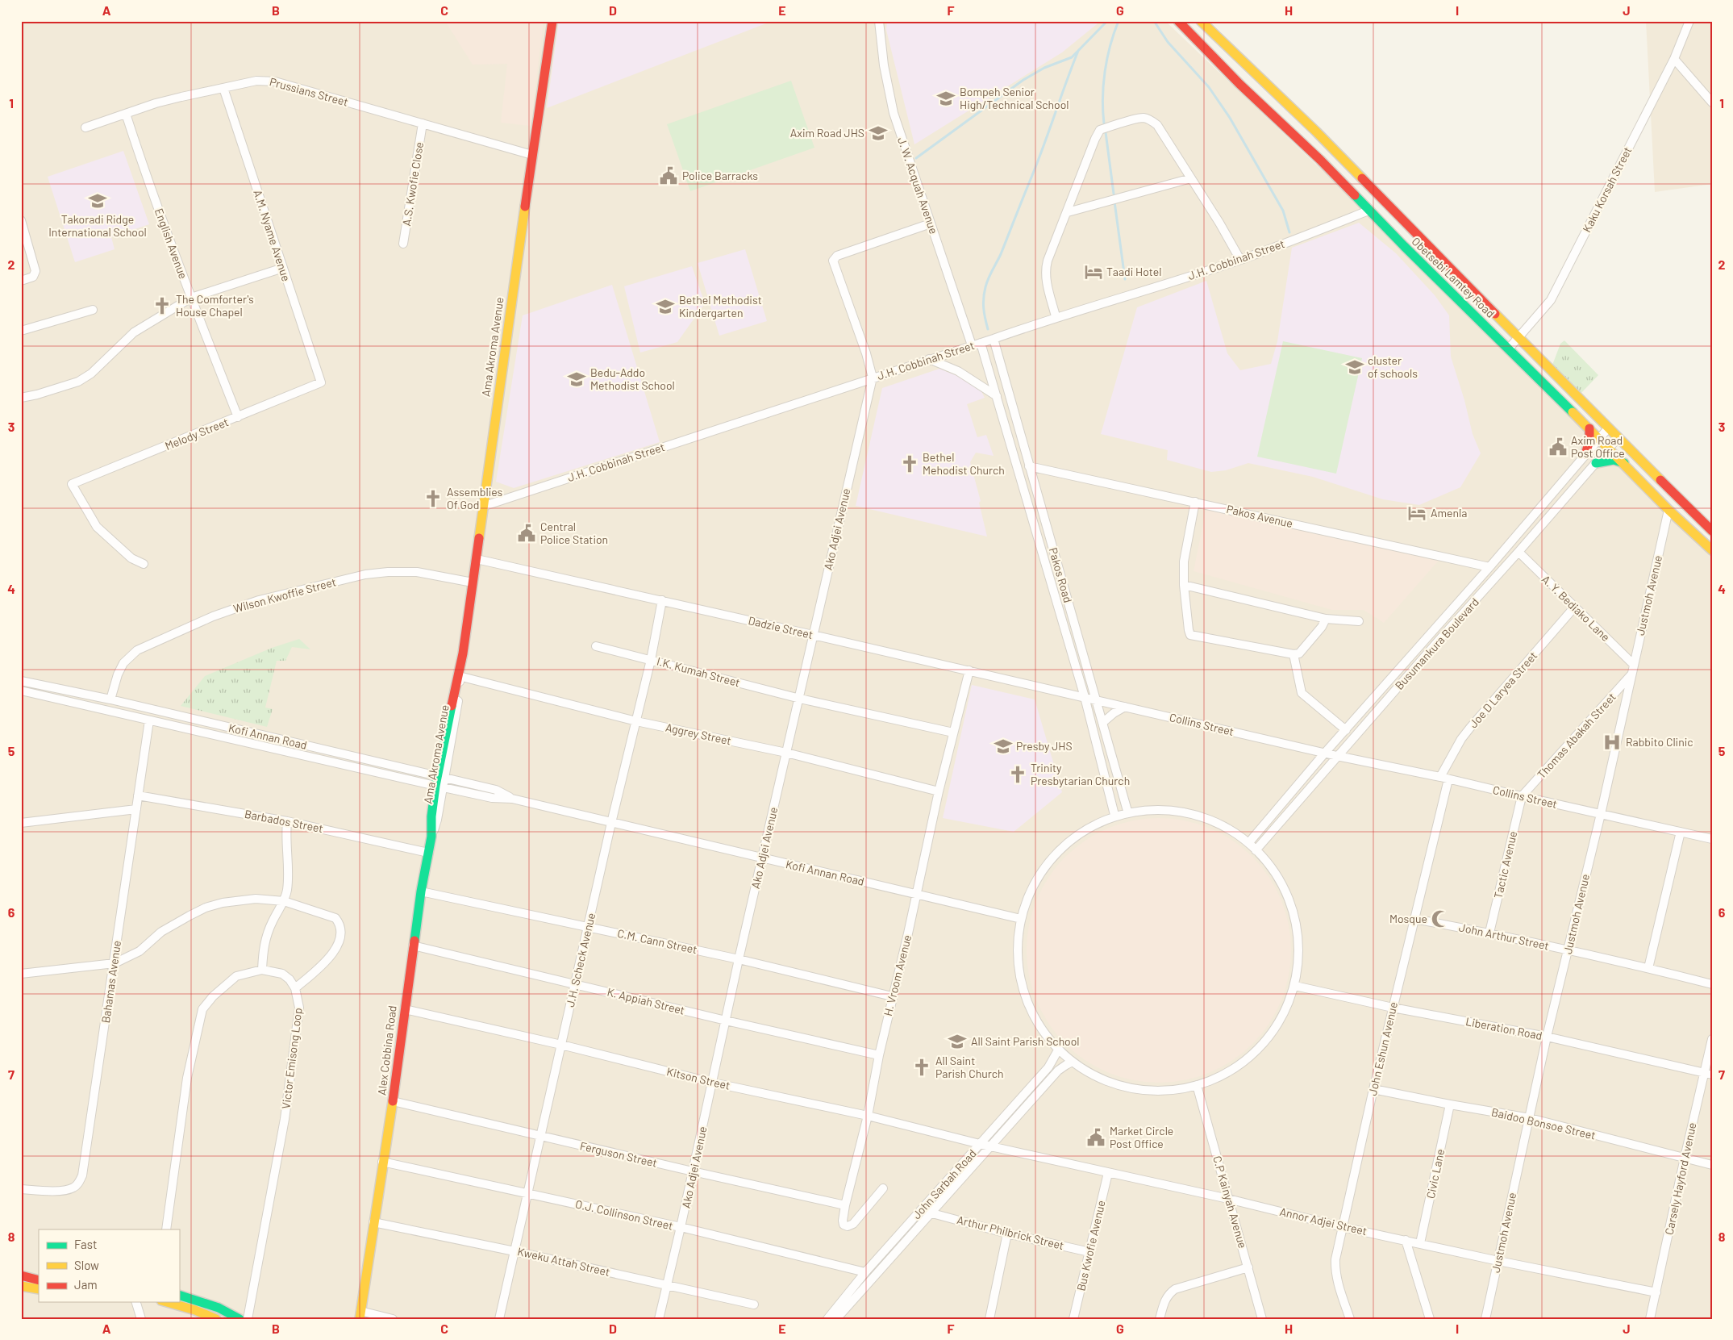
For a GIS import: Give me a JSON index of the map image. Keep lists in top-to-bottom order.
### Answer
{
  "streets": {
    "main road": ["Obetsebi Lamtey Road", "Ama Akroma Avenue", "Alex Cobbina Road"],
    "street": [
      "Prussians Street",
      "A.S. Kwofie Close",
      "J. W. Acquah Avenue",
      "Kaku Korsah Street",
      "A.M. Nyame Avenue",
      "English Avenue",
      "J.H. Cobbinah Street",
      "Melody Street",
      "Pakos Avenue",
      "Ako Adjei Avenue",
      "Pakos Road",
      "Wilson Kwoffie Street",
      "Justmoh Avenue",
      "A. Y. Bediako Lane",
      "Dadzie Street",
      "Busumankura Boulevard",
      "I.K. Kumah Street",
      "Joe D Laryea Street",
      "Collins Street",
      "Aggrey Street",
      "Thomas Abakah Street",
      "Kofi Annan Road",
      "Barbados Street",
      "Tactic Avenue",
      "John Arthur Street",
      "C.M. Cann Street",
      "J.H. Scheck Avenue",
      "H. Vroom Avenue",
      "Bahamas Avenue",
      "K. Appiah Street",
      "Liberation Road",
      "John Eshun Avenue",
      "Victor Emisong Loop",
      "Kitson Street",
      "Baidoo Bonsoe Street",
      "Ferguson Street",
      "Civic Lane",
      "Carsely Hayford Avenue",
      "John Sarbah Road",
      "C.P Kainyah Avenue",
      "O.J. Collinson Street",
      "Annor Adjei Street",
      "Arthur Philbrick Street",
      "Bus Kwofie Avenue",
      "Kweku Attah Street"
    ]
  },
  "crossings": [
    ["Prussians Street", "A.S. Kwofie Close"],
    ["Prussians Street", "A.M. Nyame Avenue"],
    ["Prussians Street", "English Avenue"],
    ["Prussians Street", "Ama Akroma Avenue"],
    ["J. W. Acquah Avenue", "J.H. Cobbinah Street"],
    ["Kaku Korsah Street", "Obetsebi Lamtey Road"],
    ["A.M. Nyame Avenue", "Melody Street"],
    ["English Avenue", "Melody Street"],
    ["J.H. Cobbinah Street", "Obetsebi Lamtey Road"],
    ["J.H. Cobbinah Street", "Ama Akroma Avenue"],
    ["J.H. Cobbinah Street", "Ako Adjei Avenue"],
    ["J.H. Cobbinah Street", "Pakos Road"],
    ["Obetsebi Lamtey Road", "Justmoh Avenue"],
    ["Obetsebi Lamtey Road", "Busumankura Boulevard"],
    ["Ama Akroma Avenue", "Wilson Kwoffie Street"],
    ["Ama Akroma Avenue", "Dadzie Street"],
    ["Ama Akroma Avenue", "Aggrey Street"],
    ["Ama Akroma Avenue", "Kofi Annan Road"],
    ["Ama Akroma Avenue", "Alex Cobbina Road"],
    ["Pakos Avenue", "Pakos Road"],
    ["Pakos Avenue", "Busumankura Boulevard"],
    ["Ako Adjei Avenue", "Dadzie Street"],
    ["Ako Adjei Avenue", "I.K. Kumah Street"],
    ["Ako Adjei Avenue", "Aggrey Street"],
    ["Ako Adjei Avenue", "Kofi Annan Road"],
    ["Ako Adjei Avenue", "C.M. Cann Street"],
    ["Ako Adjei Avenue", "K. Appiah Street"],
    ["Ako Adjei Avenue", "Kitson Street"],
    ["Ako Adjei Avenue", "Ferguson Street"],
    ["Ako Adjei Avenue", "O.J. Collinson Street"],
    ["Ako Adjei Avenue", "Kweku Attah Street"],
    ["Pakos Road", "Dadzie Street"],
    ["Pakos Road", "Collins Street"],
    ["Wilson Kwoffie Street", "Kofi Annan Road"],
    ["Justmoh Avenue", "A. Y. Bediako Lane"],
    ["Justmoh Avenue", "Collins Street"],
    ["Justmoh Avenue", "Thomas Abakah Street"],
    ["Justmoh Avenue", "John Arthur Street"],
    ["Justmoh Avenue", "Liberation Road"],
    ["Justmoh Avenue", "Baidoo Bonsoe Street"],
    ["Justmoh Avenue", "Annor Adjei Street"],
    ["A. Y. Bediako Lane", "Busumankura Boulevard"],
    ["A. Y. Bediako Lane", "Joe D Laryea Street"],
    ["Dadzie Street", "Collins Street"],
    ["Dadzie Street", "J.H. Scheck Avenue"],
    ["Dadzie Street", "H. Vroom Avenue"],
    ["Busumankura Boulevard", "Collins Street"],
    ["I.K. Kumah Street", "J.H. Scheck Avenue"],
    ["I.K. Kumah Street", "H. Vroom Avenue"],
    ["Joe D Laryea Street", "Collins Street"],
    ["Joe D Laryea Street", "John Eshun Avenue"],
    ["Collins Street", "Thomas Abakah Street"],
    ["Collins Street", "Tactic Avenue"],
    ["Collins Street", "John Eshun Avenue"],
    ["Aggrey Street", "J.H. Scheck Avenue"],
    ["Aggrey Street", "H. Vroom Avenue"],
    ["Thomas Abakah Street", "Tactic Avenue"],
    ["Kofi Annan Road", "J.H. Scheck Avenue"],
    ["Kofi Annan Road", "H. Vroom Avenue"],
    ["Kofi Annan Road", "Bahamas Avenue"],
    ["Kofi Annan Road", "Alex Cobbina Road"],
    ["Barbados Street", "Bahamas Avenue"],
    ["Barbados Street", "Alex Cobbina Road"],
    ["Tactic Avenue", "John Arthur Street"],
    ["John Arthur Street", "John Eshun Avenue"],
    ["C.M. Cann Street", "J.H. Scheck Avenue"],
    ["C.M. Cann Street", "H. Vroom Avenue"],
    ["C.M. Cann Street", "Alex Cobbina Road"],
    ["J.H. Scheck Avenue", "K. Appiah Street"],
    ["J.H. Scheck Avenue", "Kitson Street"],
    ["J.H. Scheck Avenue", "Ferguson Street"],
    ["J.H. Scheck Avenue", "O.J. Collinson Street"],
    ["J.H. Scheck Avenue", "Kweku Attah Street"],
    ["H. Vroom Avenue", "K. Appiah Street"],
    ["H. Vroom Avenue", "Kitson Street"],
    ["H. Vroom Avenue", "Ferguson Street"],
    ["K. Appiah Street", "Alex Cobbina Road"],
    ["Liberation Road", "John Eshun Avenue"],
    ["Liberation Road", "Carsely Hayford Avenue"],
    ["John Eshun Avenue", "Baidoo Bonsoe Street"],
    ["John Eshun Avenue", "Annor Adjei Street"],
    ["Alex Cobbina Road", "Kitson Street"],
    ["Alex Cobbina Road", "Ferguson Street"],
    ["Alex Cobbina Road", "O.J. Collinson Street"],
    ["Alex Cobbina Road", "Kweku Attah Street"],
    ["Kitson Street", "John Sarbah Road"],
    ["Kitson Street", "Annor Adjei Street"],
    ["Baidoo Bonsoe Street", "Civic Lane"],
    ["Baidoo Bonsoe Street", "Carsely Hayford Avenue"],
    ["Civic Lane", "Annor Adjei Street"],
    ["Carsely Hayford Avenue", "Annor Adjei Street"],
    ["John Sarbah Road", "O.J. Collinson Street"],
    ["John Sarbah Road", "Annor Adjei Street"],
    ["John Sarbah Road", "Arthur Philbrick Street"],
    ["C.P Kainyah Avenue", "Annor Adjei Street"],
    ["Annor Adjei Street", "Bus Kwofie Avenue"],
    ["Arthur Philbrick Street", "Bus Kwofie Avenue"]
  ],
  "places": {
    "school or university": [
      "Bompeh Senior High/Technical School",
      "Axim Road JHS",
      "Takoradi Ridge International School",
      "Bethel Methodist Kindergarten",
      "cluster of schools",
      "Bedu-Addo Methodist School",
      "Presby JHS",
      "All Saint Parish School"
    ],
    "public building": [
      "Police Barracks",
      "Axim Road Post Office",
      "Central Police Station",
      "Market Circle Post Office"
    ],
    "hotel": ["Taadi Hotel", "Amenla"],
    "church": [
      "The Comforter's House Chapel",
      "Bethel Mehodist Church",
      "Assemblies Of God",
      "Trinity Presbytarian Church",
      "All Saint Parish Church"
    ],
    "hospital": ["Rabbito Clinic"],
    "mosque": ["Mosque"]
  },
  "legend": ["Fast", "Slow", "Jam"],
  "grid": {
    "columns": [
      "A",
      "B",
      "C",
      "D",
      "E",
      "F",
      "G",
      "H",
      "I",
      "J"
    ],
    "rows": [
      "1",
      "2",
      "3",
      "4",
      "5",
      "6",
      "7",
      "8"
    ]
  }
}
